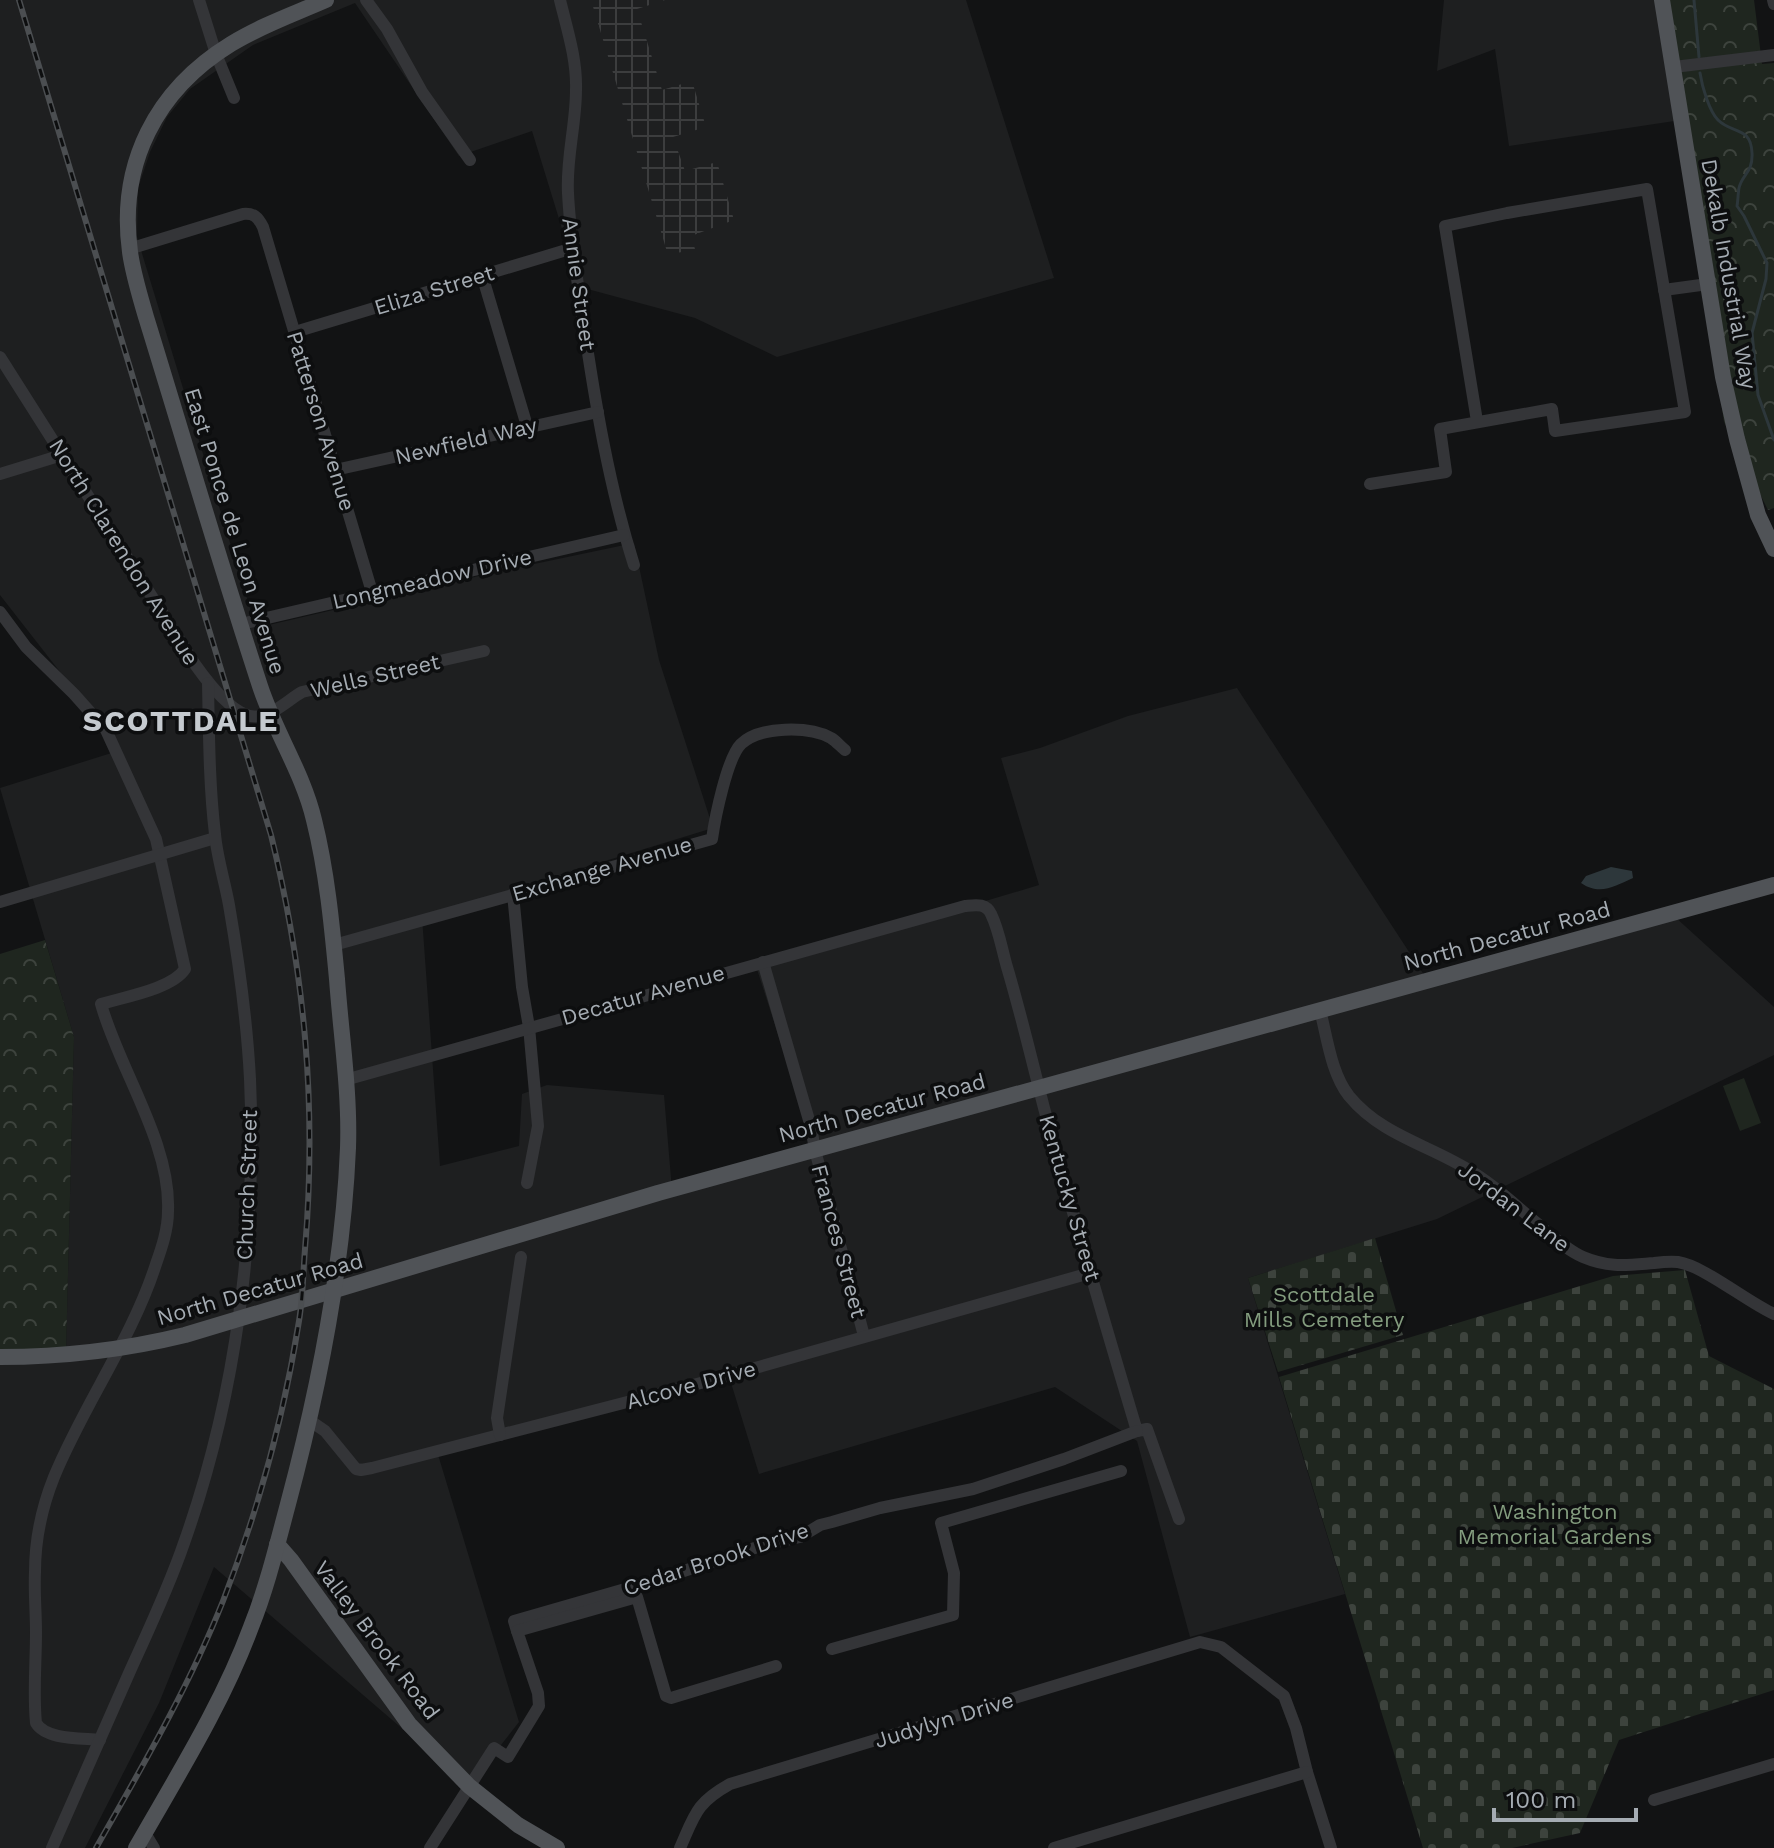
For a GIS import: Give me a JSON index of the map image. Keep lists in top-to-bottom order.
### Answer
{
  "streets": {
    "main road": [
      "Dekalb Industrial Way",
      "East Ponce de Leon Avenue",
      "North Decatur Road",
      "Valley Brook Road"
    ],
    "street": [
      "Annie Street",
      "Eliza Street",
      "Patterson Avenue",
      "Newfield Way",
      "North Clarendon Avenue",
      "Longmeadow Drive",
      "Wells Street",
      "Exchange Avenue",
      "Decatur Avenue",
      "Church Street",
      "Kentucky Street",
      "Jordan Lane",
      "Frances Street",
      "Alcove Drive",
      "Cedar Brook Drive",
      "Judylyn Drive"
    ]
  },
  "crossings": [
    ["Annie Street", "Eliza Street"],
    ["Annie Street", "Newfield Way"],
    ["Annie Street", "Longmeadow Drive"],
    ["Eliza Street", "Patterson Avenue"],
    ["Patterson Avenue", "Newfield Way"],
    ["Patterson Avenue", "East Ponce de Leon Avenue"],
    ["Patterson Avenue", "Longmeadow Drive"],
    ["East Ponce de Leon Avenue", "North Clarendon Avenue"],
    ["East Ponce de Leon Avenue", "Longmeadow Drive"],
    ["East Ponce de Leon Avenue", "Wells Street"],
    ["East Ponce de Leon Avenue", "Exchange Avenue"],
    ["East Ponce de Leon Avenue", "North Decatur Road"],
    ["East Ponce de Leon Avenue", "Decatur Avenue"],
    ["East Ponce de Leon Avenue", "Alcove Drive"],
    ["East Ponce de Leon Avenue", "Valley Brook Road"],
    ["North Clarendon Avenue", "Wells Street"],
    ["North Clarendon Avenue", "Church Street"],
    ["North Decatur Road", "Church Street"],
    ["North Decatur Road", "Kentucky Street"],
    ["North Decatur Road", "Jordan Lane"],
    ["North Decatur Road", "Frances Street"],
    ["Decatur Avenue", "Kentucky Street"],
    ["Decatur Avenue", "Frances Street"],
    ["Kentucky Street", "Alcove Drive"],
    ["Kentucky Street", "Cedar Brook Drive"],
    ["Frances Street", "Alcove Drive"],
    ["Cedar Brook Drive", "Valley Brook Road"]
  ],
  "districts": ["SCOTTDALE"],
  "parks": ["Scottdale Mills Cemetery", "Washington Memorial Gardens"],
  "scale_bar": "100 m"
}
